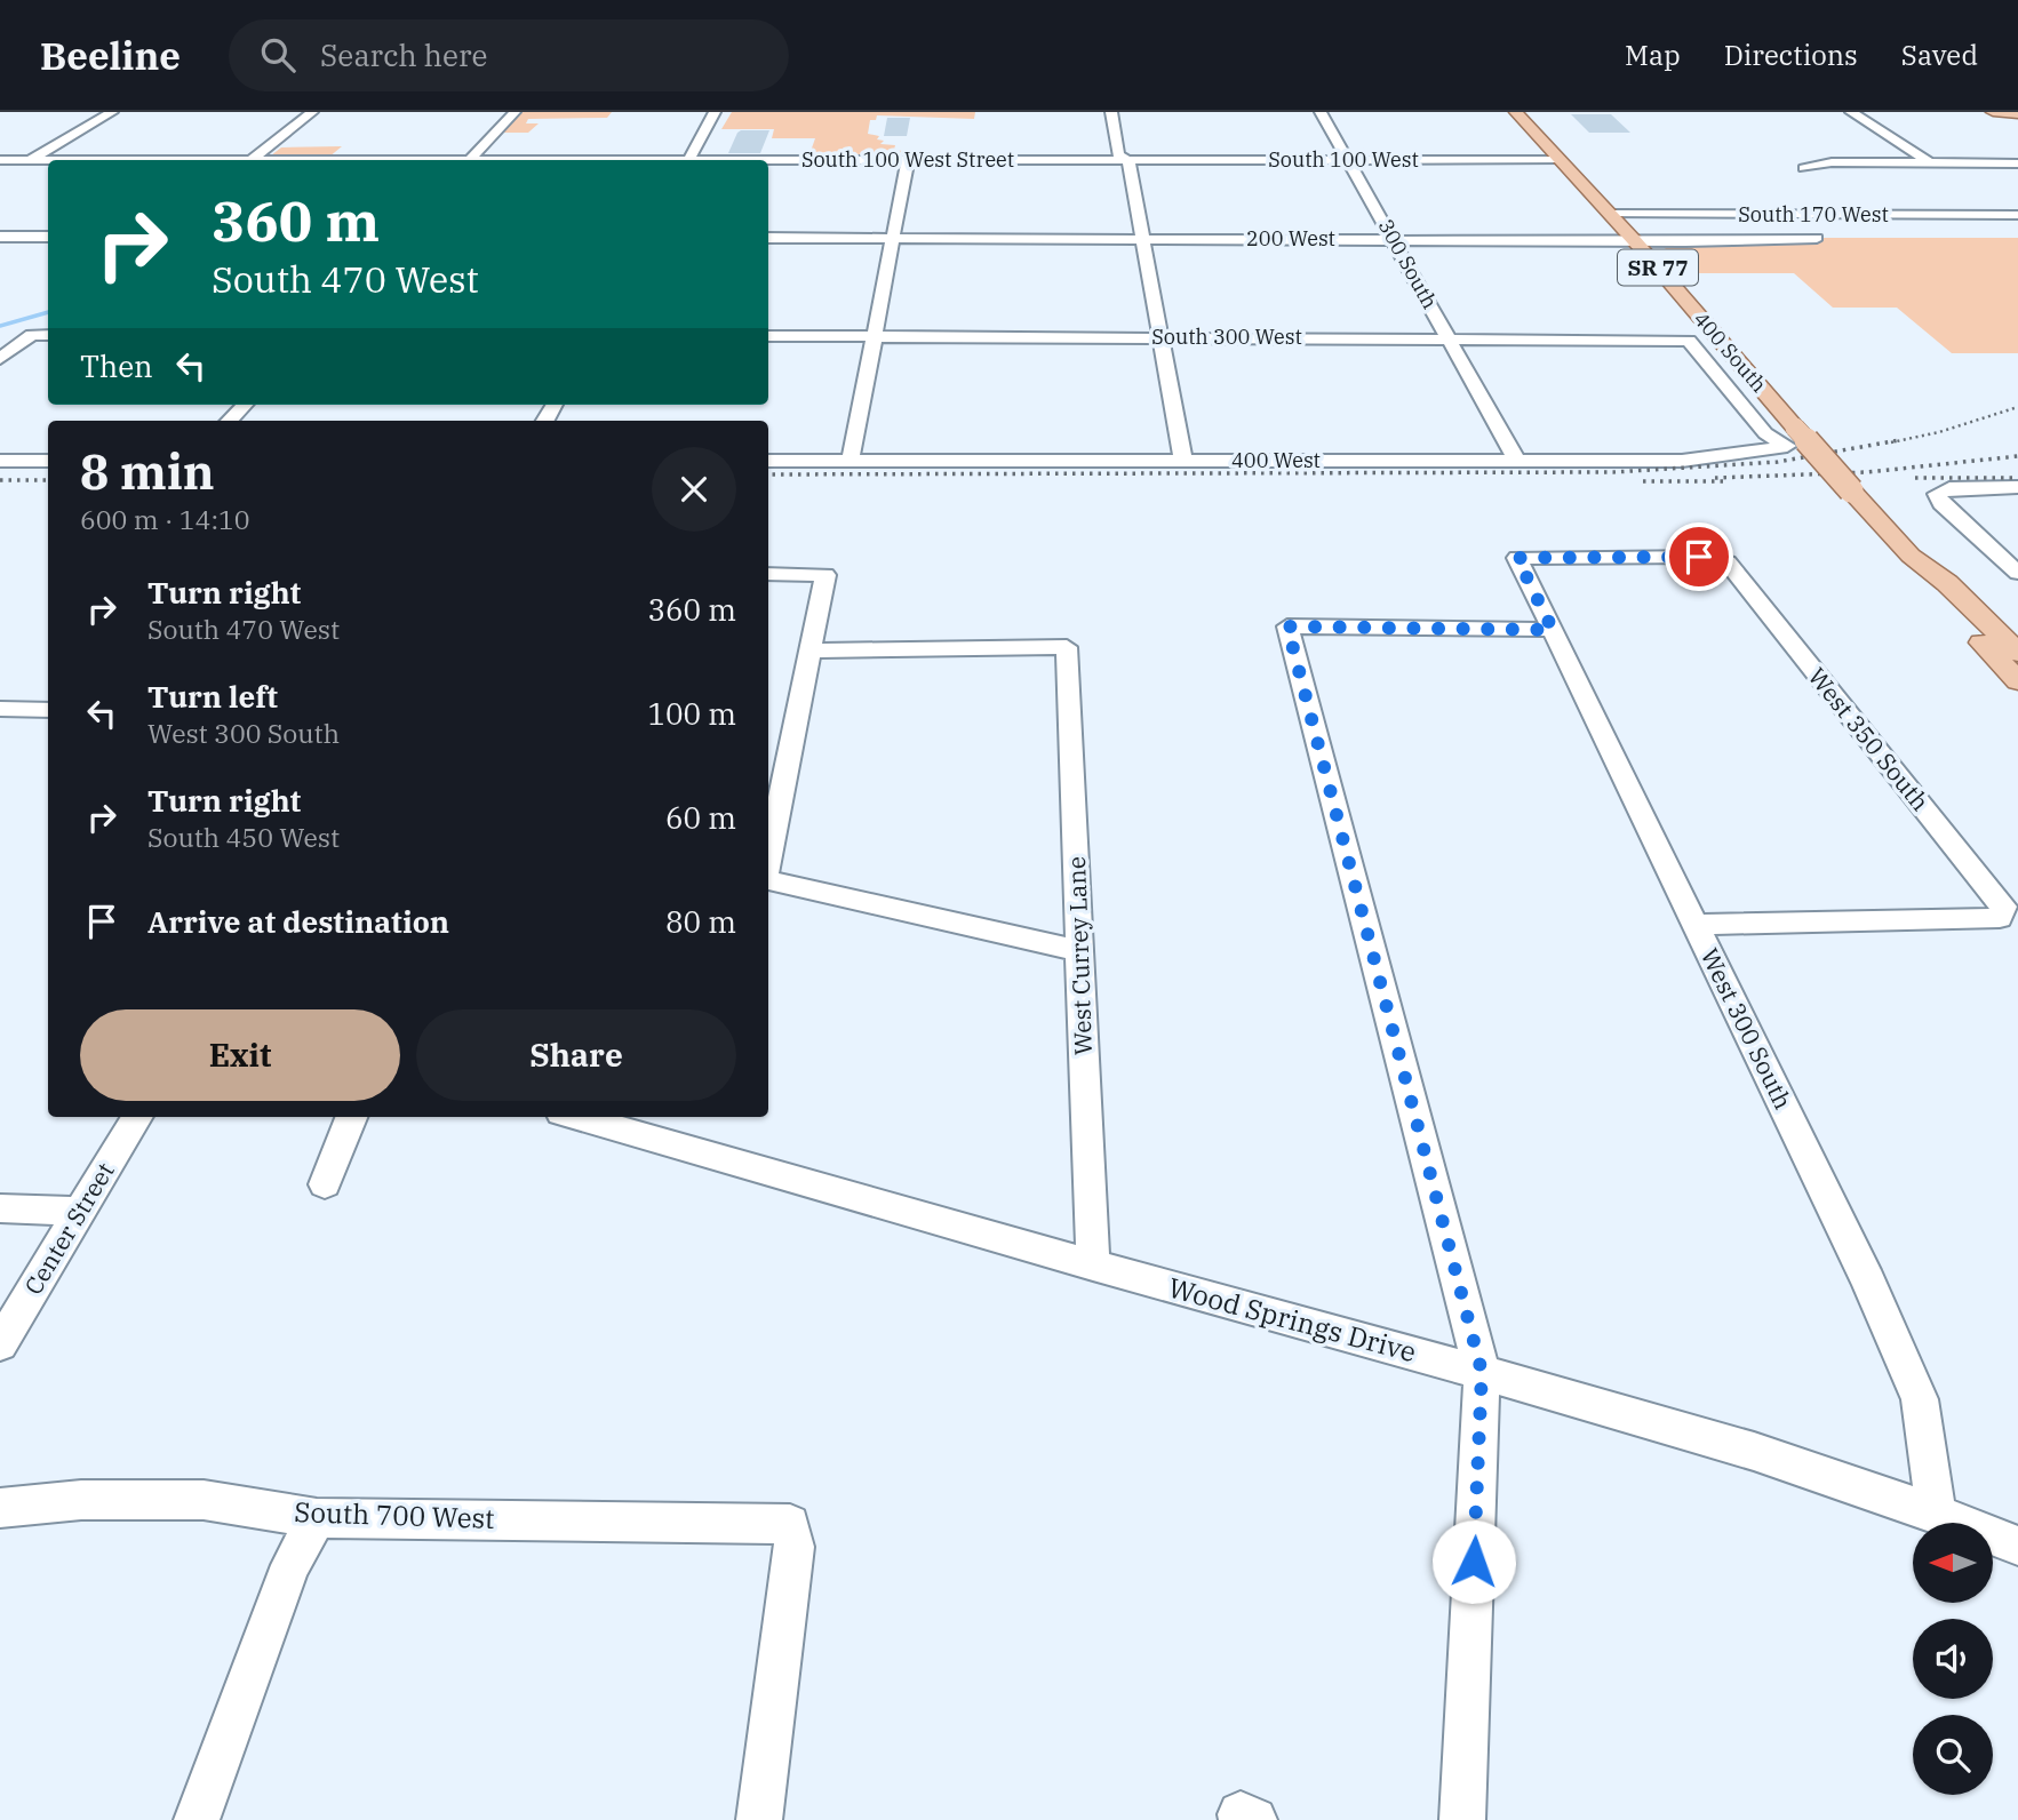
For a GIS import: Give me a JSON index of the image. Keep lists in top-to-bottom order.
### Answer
{
  "streets": {
    "main road": ["SR 77", "400 South"],
    "street": [
      "South 100 West Street",
      "South 100 West",
      "South 170 West",
      "200 West",
      "300 South",
      "South 300 West",
      "400 West",
      "West 350 South",
      "West Currey Lane",
      "West 300 South",
      "Center Street",
      "Wood Springs Drive",
      "South 700 West"
    ]
  },
  "crossings": [
    ["South 100 West Street", "South 100 West"],
    ["South 100 West", "300 South"],
    ["South 100 West", "400 South"],
    ["South 170 West", "400 South"],
    ["200 West", "300 South"],
    ["200 West", "400 South"],
    ["300 South", "South 300 West"],
    ["300 South", "400 West"],
    ["South 300 West", "400 South"],
    ["400 South", "400 West"],
    ["West 350 South", "West 300 South"],
    ["West Currey Lane", "Wood Springs Drive"],
    ["West 300 South", "Wood Springs Drive"]
  ],
  "north": "left",
  "page": {
    "header": "Beeline",
    "search": "Search here",
    "nav": ["Map", "Directions", "Saved"],
    "turn": ["360 m", "South 470 West"],
    "then": "Then",
    "heading": ["8 min", "600 m · 14:10"],
    "list": [
      {
        "name": "Turn right",
        "note": "South 470 West",
        "value": "360 m"
      },
      {
        "name": "Turn left",
        "note": "West 300 South",
        "value": "100 m"
      },
      {
        "name": "Turn right",
        "note": "South 450 West",
        "value": "60 m"
      },
      {
        "name": "Arrive at destination",
        "value": "80 m"
      }
    ],
    "buttons": ["Exit", "Share"]
  }
}
